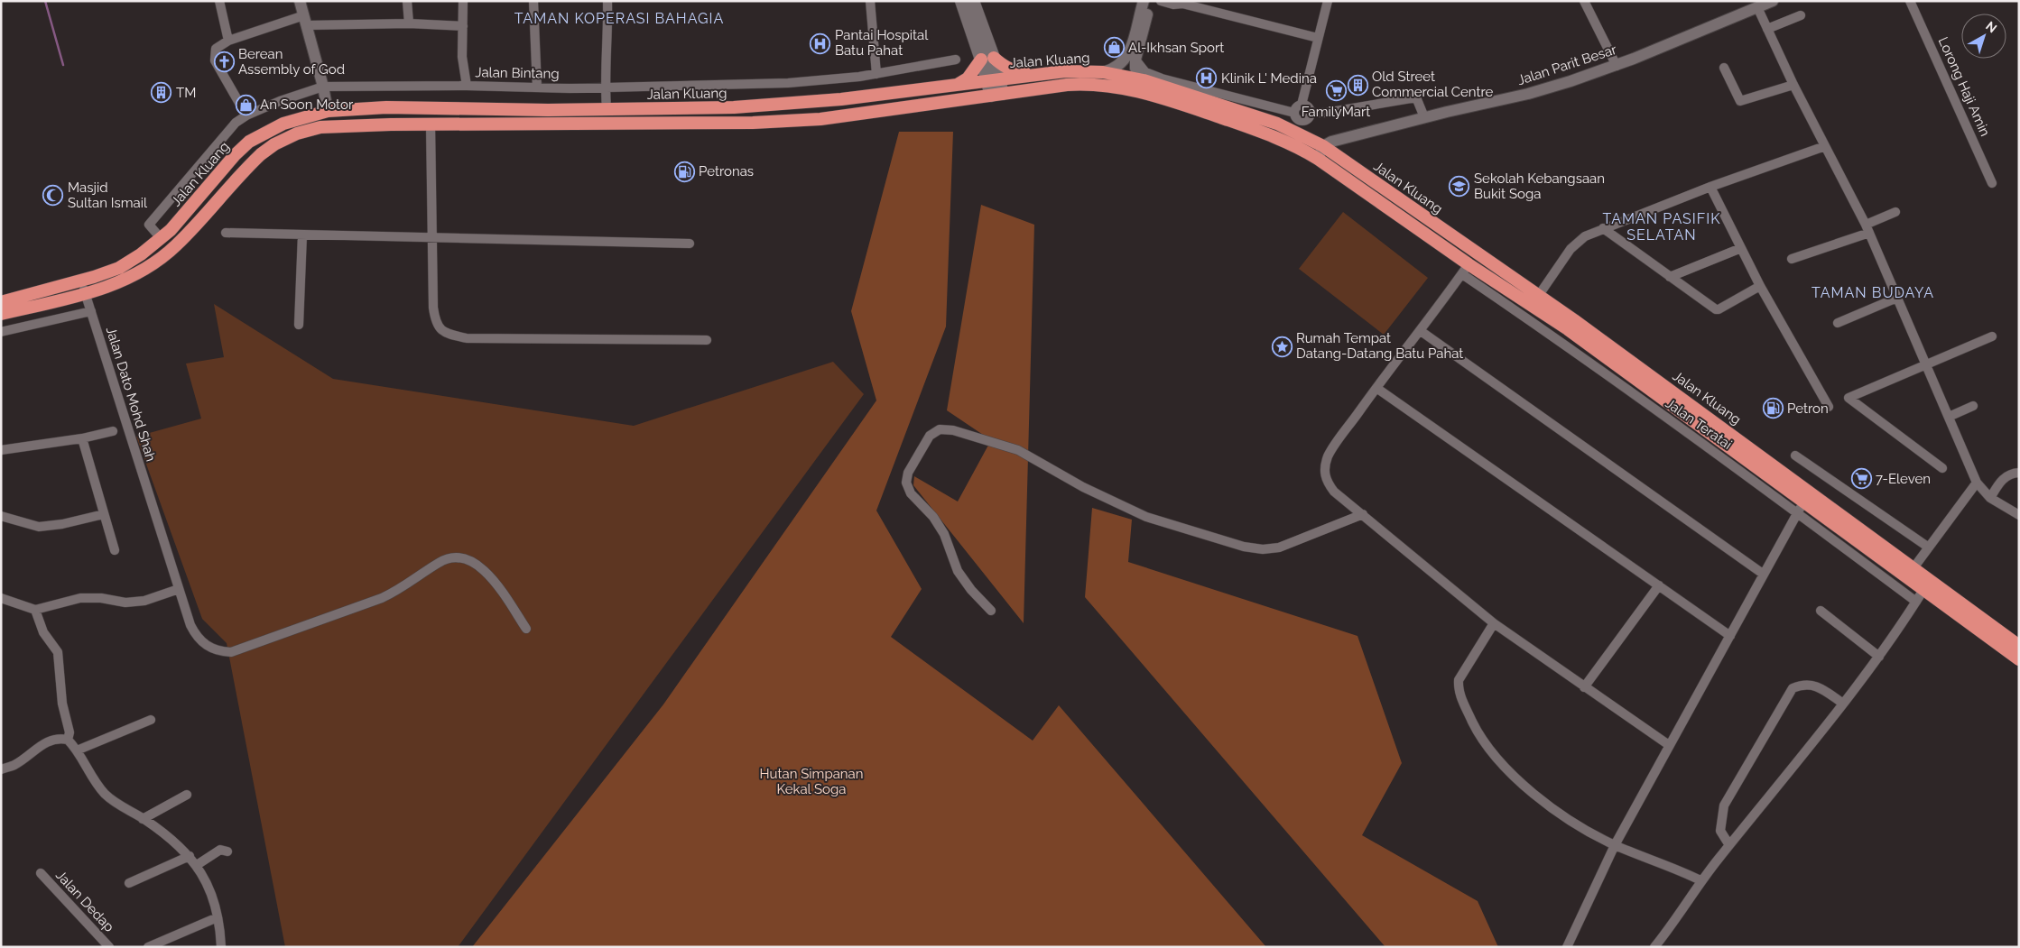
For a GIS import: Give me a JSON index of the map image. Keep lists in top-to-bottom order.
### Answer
{
  "streets": {
    "highway": ["Jalan Kluang"],
    "street": [
      "Jalan Parit Besar",
      "Jalan Bintang",
      "Lorong Haji Amin",
      "Jalan Dato Mohd Shah",
      "Jalan Dedap"
    ]
  },
  "crossings": [
    ["Jalan Kluang", "Jalan Parit Besar"],
    ["Jalan Kluang", "Jalan Bintang"],
    ["Jalan Kluang", "Jalan Dato Mohd Shah"]
  ],
  "districts": ["TAMAN KOPERASI BAHAGIA", "TAMAN PASIFIK SELATAN", "TAMAN BUDAYA"],
  "parks": ["Hutan Simpanan Kekal Soga"],
  "places": {
    "hospital": ["Pantai Hospital Batu Pahat", "Klinik L' Medina"],
    "shop": ["Al-Ikhsan Sport", "An Soon Motor"],
    "church": ["Berean Assembly of God"],
    "building": ["Old Street Commercial Centre", "TM"],
    "supermarket": ["FamilyMart", "7-Eleven"],
    "fuel station": ["Petronas", "Petron"],
    "school or university": ["Sekolah Kebangsaan Bukit Soga"],
    "mosque": ["Masjid Sultan Ismail"],
    "place": ["Rumah Tempat Datang-Datang Batu Pahat"]
  },
  "north": "top right"
}
